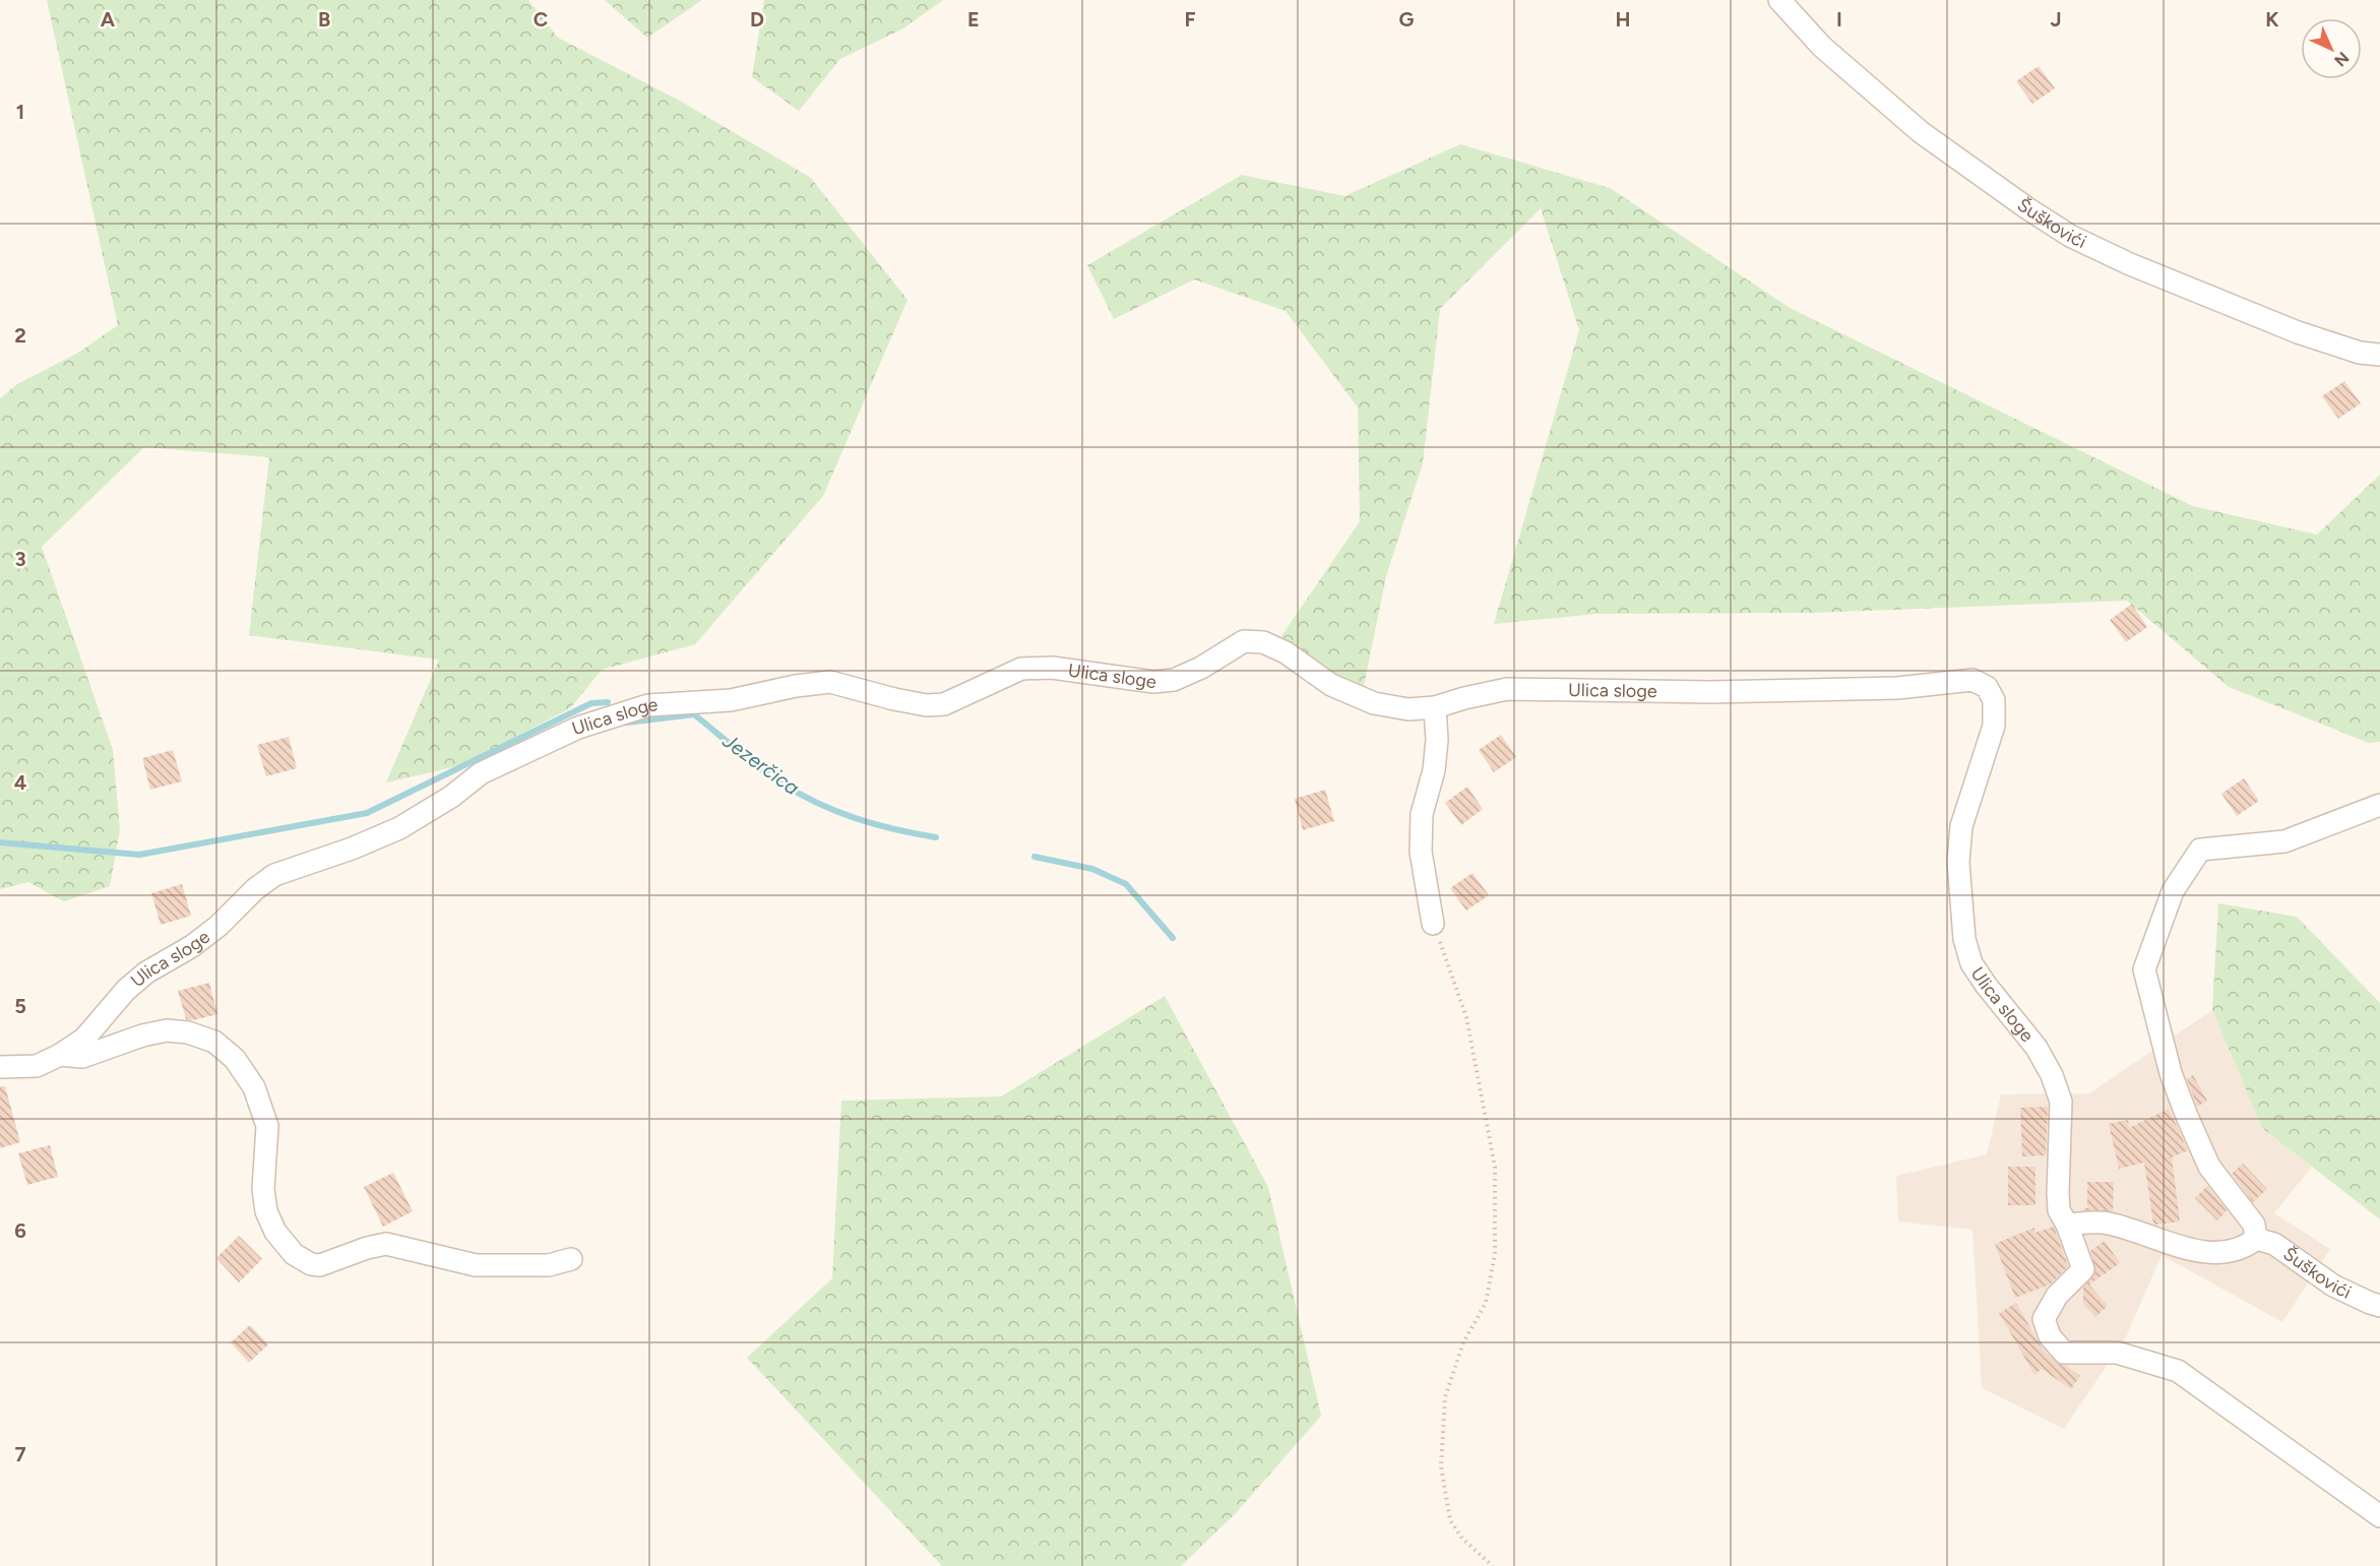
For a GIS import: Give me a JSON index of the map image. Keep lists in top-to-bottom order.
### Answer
{
  "streets": {
    "street": ["Šuškovići", "Ulica sloge"]
  },
  "water": ["Jezerčica"],
  "north": "bottom right",
  "grid": {
    "columns": [
      "A",
      "B",
      "C",
      "D",
      "E",
      "F",
      "G",
      "H",
      "I",
      "J",
      "K"
    ],
    "rows": [
      "1",
      "2",
      "3",
      "4",
      "5",
      "6",
      "7"
    ]
  }
}
